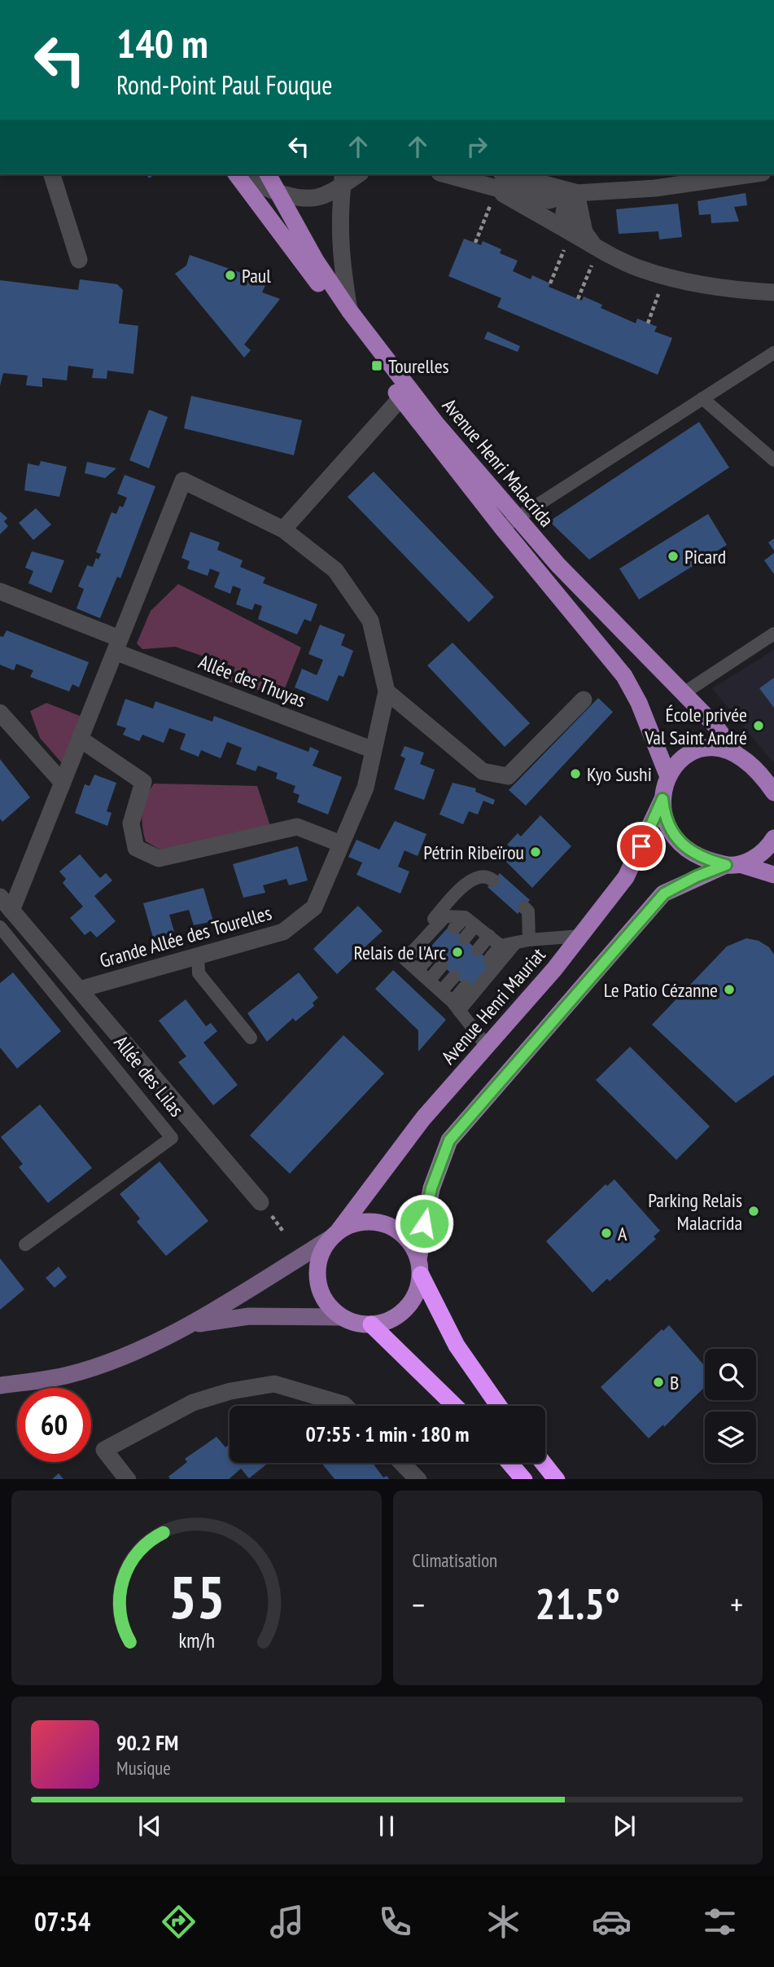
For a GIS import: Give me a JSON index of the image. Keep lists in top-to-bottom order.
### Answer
{
  "streets": {
    "main road": ["Avenue Henri Malacrida", "Avenue Henri Mauriat"],
    "street": ["Allée des Thuyas", "Grande Allée des Tourelles", "Allée des Lilas"]
  },
  "crossings": [
    ["Allée des Thuyas", "Grande Allée des Tourelles"],
    ["Grande Allée des Tourelles", "Allée des Lilas"]
  ],
  "places": {
    "other": [
      "Paul",
      "Picard",
      "École privée Val Saint André",
      "Kyo Sushi",
      "Pétrin Ribeïrou",
      "Relais de l'Arc",
      "Le Patio Cézanne",
      "Parking Relais Malacrida",
      "A",
      "B"
    ],
    "transit": ["Tourelles"]
  },
  "page": {
    "turn": ["140 m", "Rond-Point Paul Fouque"],
    "limit": "60",
    "trip": "07:55 · 1 min · 180 m",
    "tile": "Climatisation",
    "heat": ["−", "21.5°", "+"],
    "song": ["90.2 FM", "Musique"],
    "tabs": "07:54",
    "gauge": ["55", "km/h"]
  }
}
